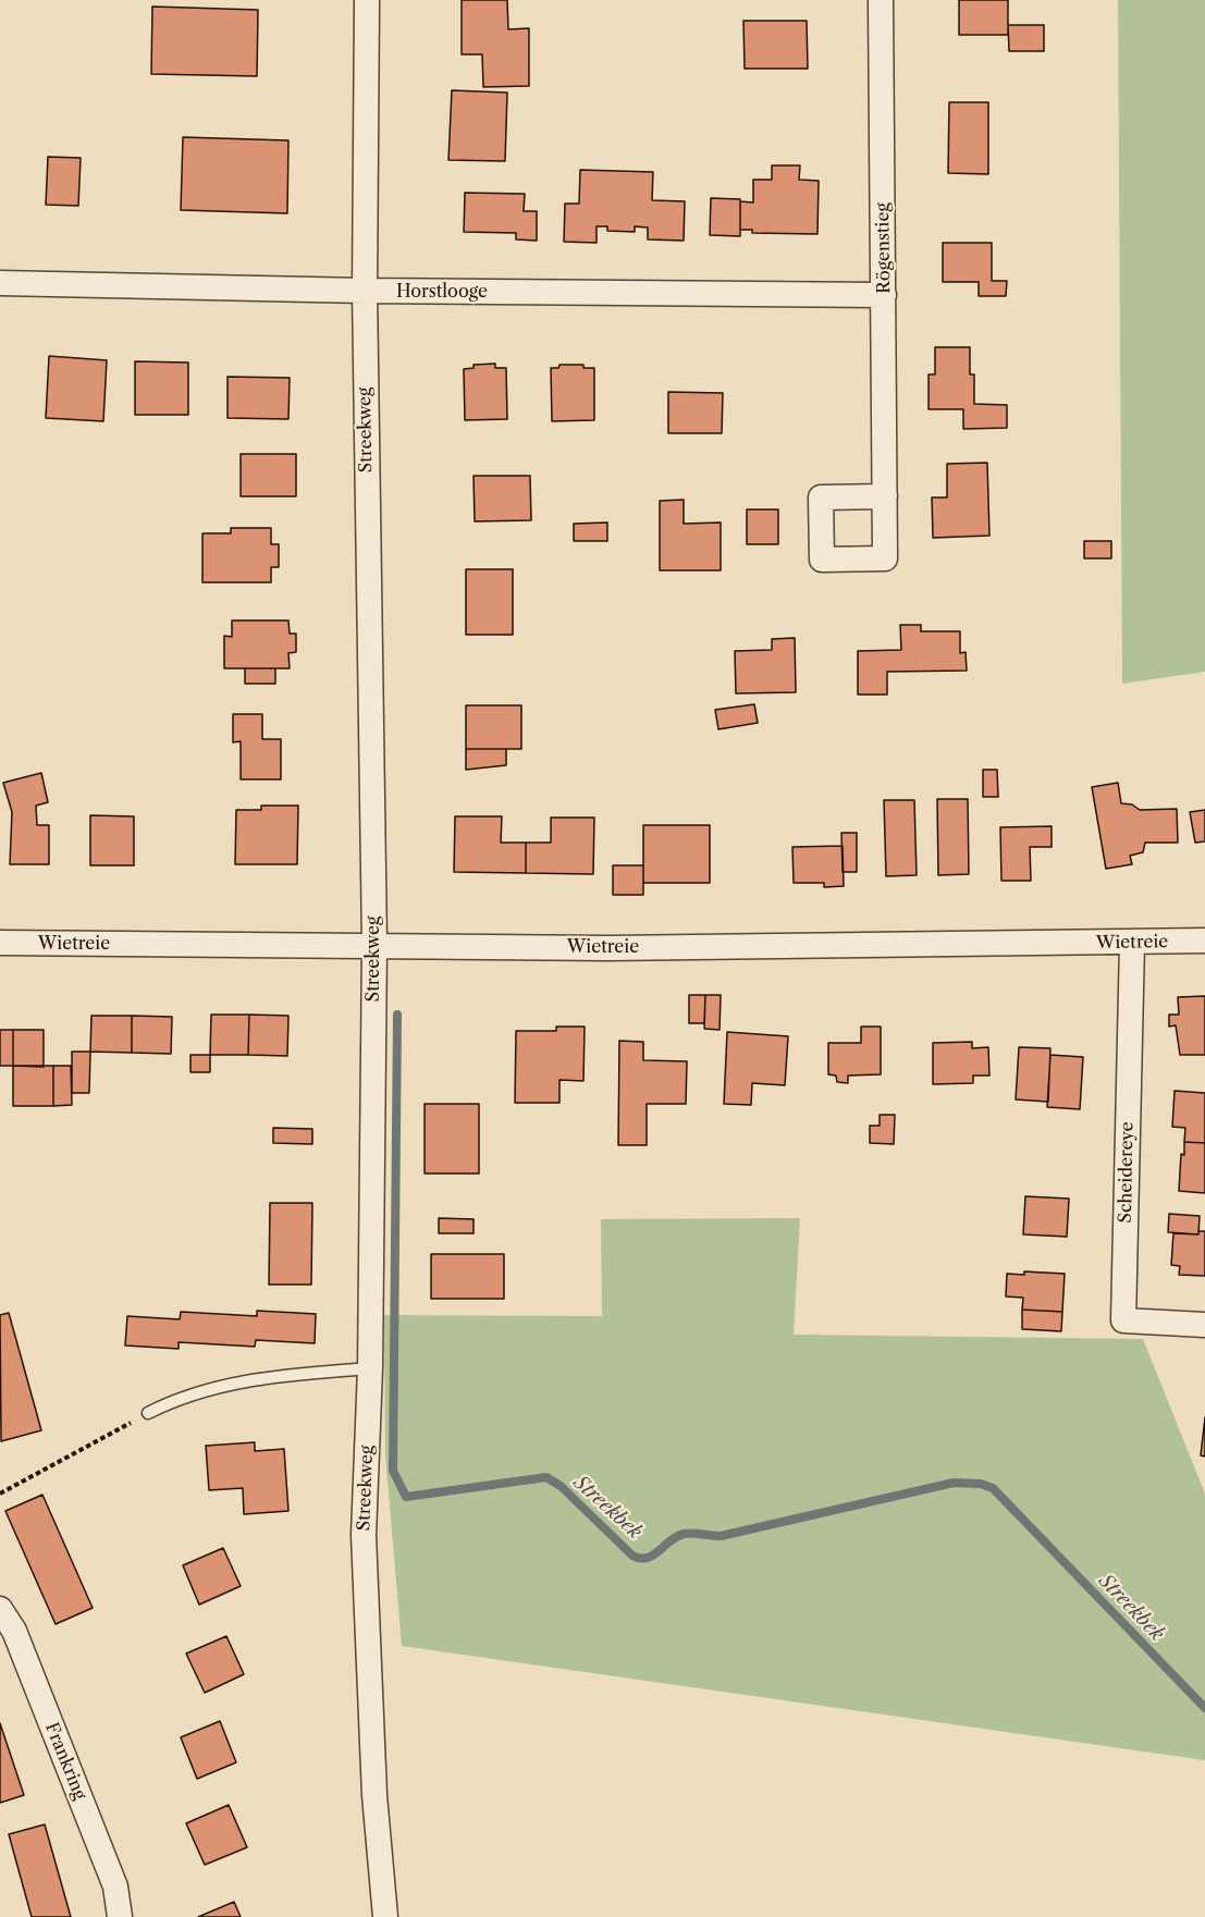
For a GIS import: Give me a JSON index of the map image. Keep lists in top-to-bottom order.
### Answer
{
  "streets": {
    "street": [
      "Rögenstieg",
      "Horstlooge",
      "Streekweg",
      "Wietreie",
      "Scheidereye",
      "Frankring"
    ]
  },
  "crossings": [
    ["Rögenstieg", "Horstlooge"],
    ["Horstlooge", "Streekweg"],
    ["Streekweg", "Wietreie"],
    ["Wietreie", "Scheidereye"]
  ],
  "water": ["Streekbek"]
}
